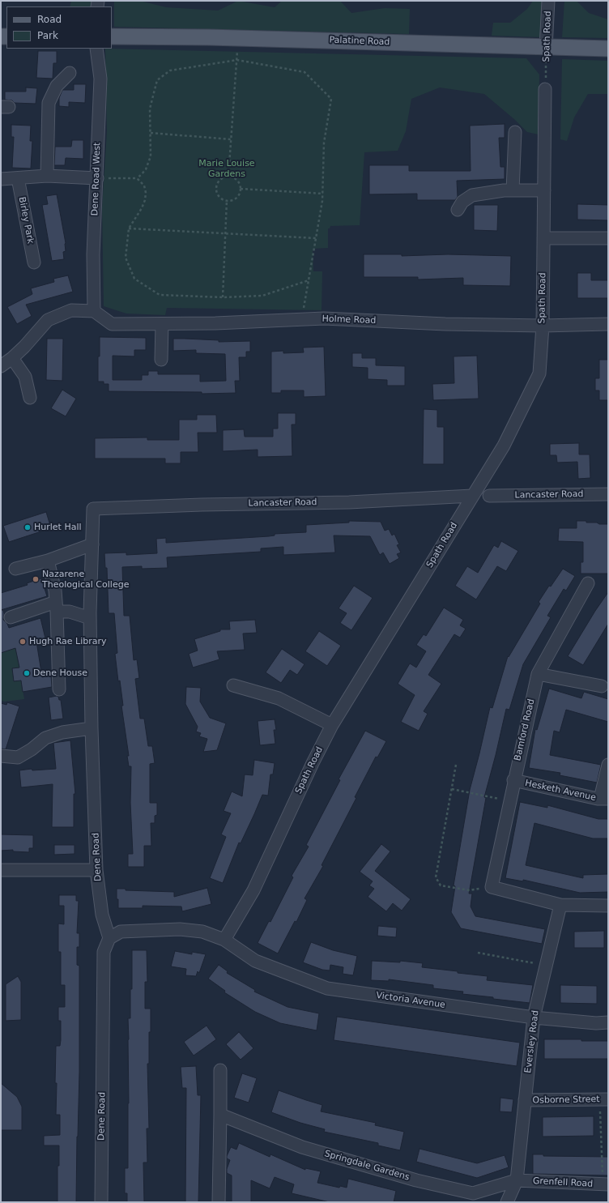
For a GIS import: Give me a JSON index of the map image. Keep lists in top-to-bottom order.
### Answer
{
  "streets": {
    "main road": ["Palatine Road"],
    "street": [
      "Spath Road",
      "Dene Road West",
      "Birley Park",
      "Holme Road",
      "Lancaster Road",
      "Bamford Road",
      "Hesketh Avenue",
      "Dene Road",
      "Victoria Avenue",
      "Eversley Road",
      "Osborne Street",
      "Springdale Gardens",
      "Grenfell Road"
    ]
  },
  "crossings": [
    ["Spath Road", "Palatine Road"],
    ["Spath Road", "Holme Road"],
    ["Spath Road", "Lancaster Road"],
    ["Spath Road", "Victoria Avenue"],
    ["Dene Road West", "Holme Road"],
    ["Lancaster Road", "Dene Road"],
    ["Bamford Road", "Hesketh Avenue"],
    ["Victoria Avenue", "Eversley Road"],
    ["Eversley Road", "Osborne Street"],
    ["Eversley Road", "Springdale Gardens"],
    ["Eversley Road", "Grenfell Road"],
    ["Springdale Gardens", "Grenfell Road"]
  ],
  "parks": ["Marie Louise Gardens"],
  "places": [
    "Hurlet Hall",
    "Nazarene Theological College",
    "Hugh Rae Library",
    "Dene House"
  ],
  "legend": ["Road", "Park"]
}
